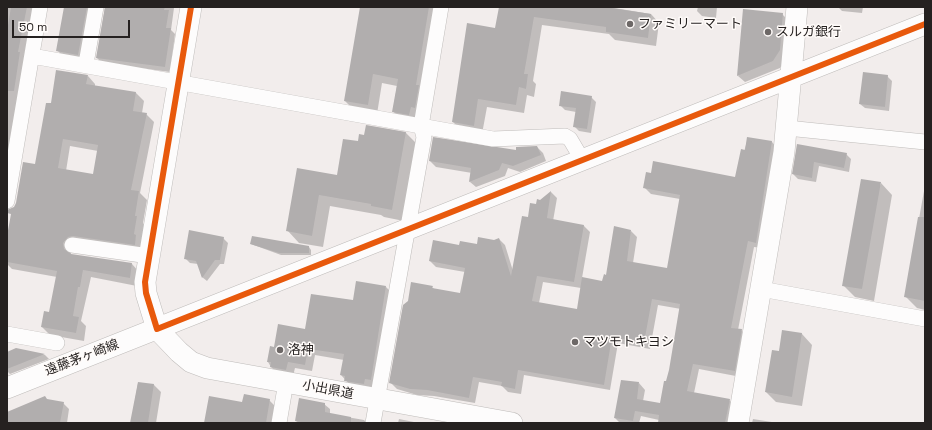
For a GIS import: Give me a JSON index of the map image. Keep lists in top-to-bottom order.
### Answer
{
  "streets": {
    "street": ["遠藤茅ヶ崎線", "小出県道"]
  },
  "crossings": [
    ["遠藤茅ヶ崎線", "小出県道"]
  ],
  "places": [
    "ファミリーマート",
    "スルガ銀行",
    "マツモトキヨシ",
    "洛神"
  ],
  "scale_bar": "50 m"
}
